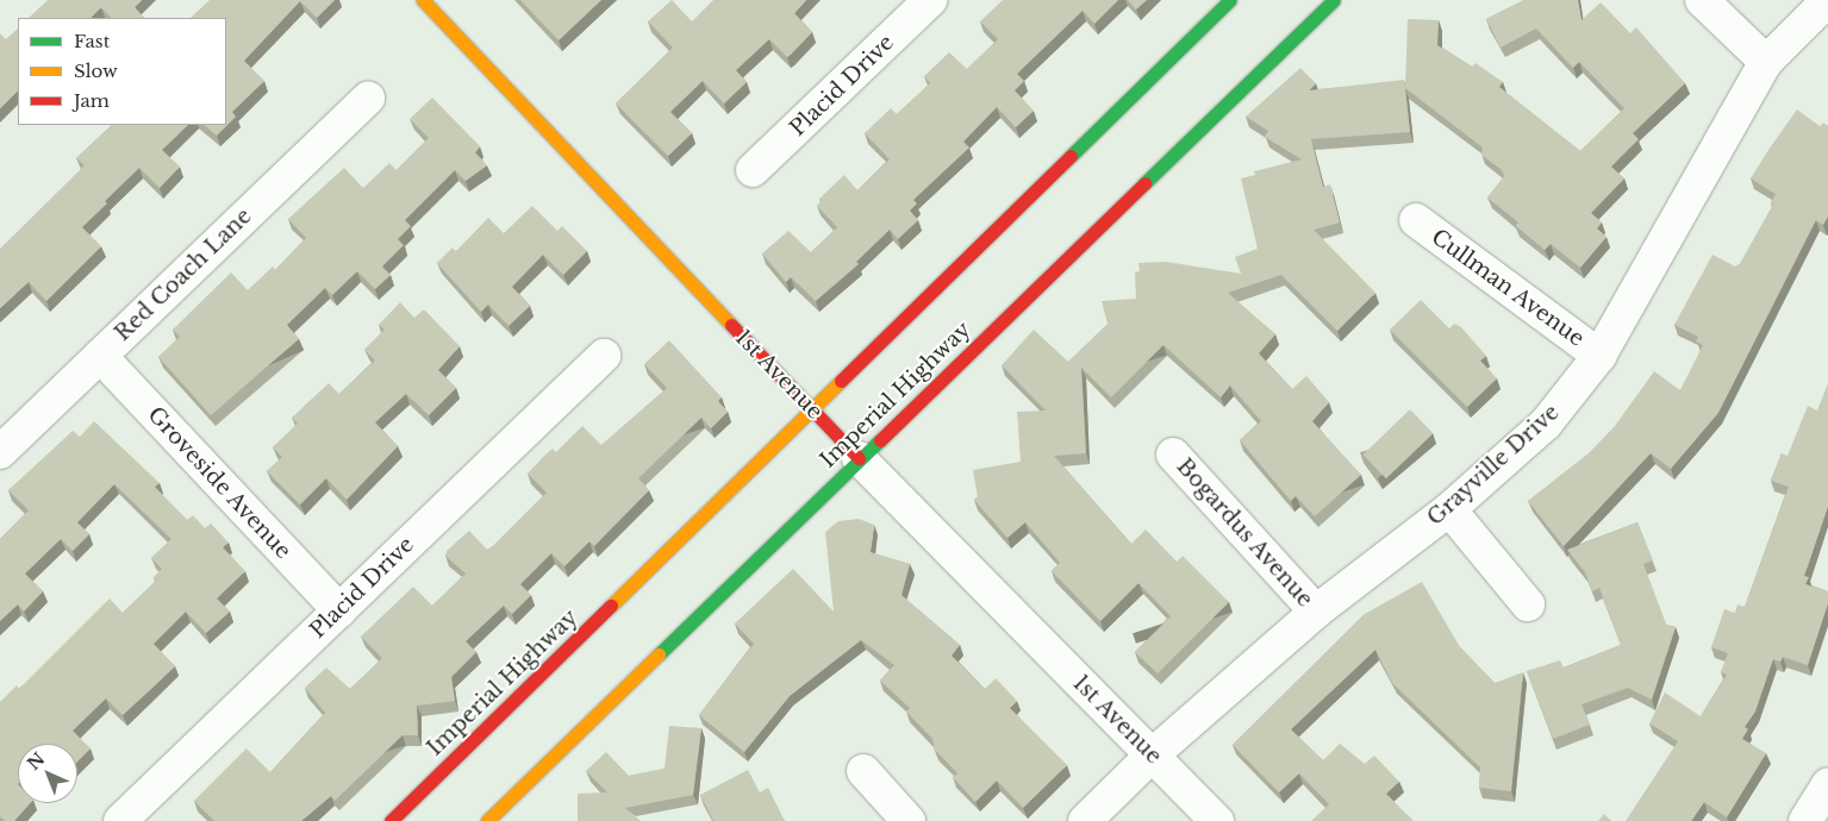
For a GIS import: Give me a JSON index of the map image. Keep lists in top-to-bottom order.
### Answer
{
  "streets": {
    "main road": ["1st Avenue", "Imperial Highway"],
    "street": [
      "Placid Drive",
      "Red Coach Lane",
      "Cullman Avenue",
      "Grayville Drive",
      "Groveside Avenue",
      "Bogardus Avenue"
    ]
  },
  "crossings": [
    ["Placid Drive", "Groveside Avenue"],
    ["Red Coach Lane", "Groveside Avenue"],
    ["Cullman Avenue", "Grayville Drive"],
    ["1st Avenue", "Imperial Highway"],
    ["1st Avenue", "Grayville Drive"],
    ["Grayville Drive", "Bogardus Avenue"]
  ],
  "legend": ["Fast", "Slow", "Jam"],
  "north": "top left"
}
